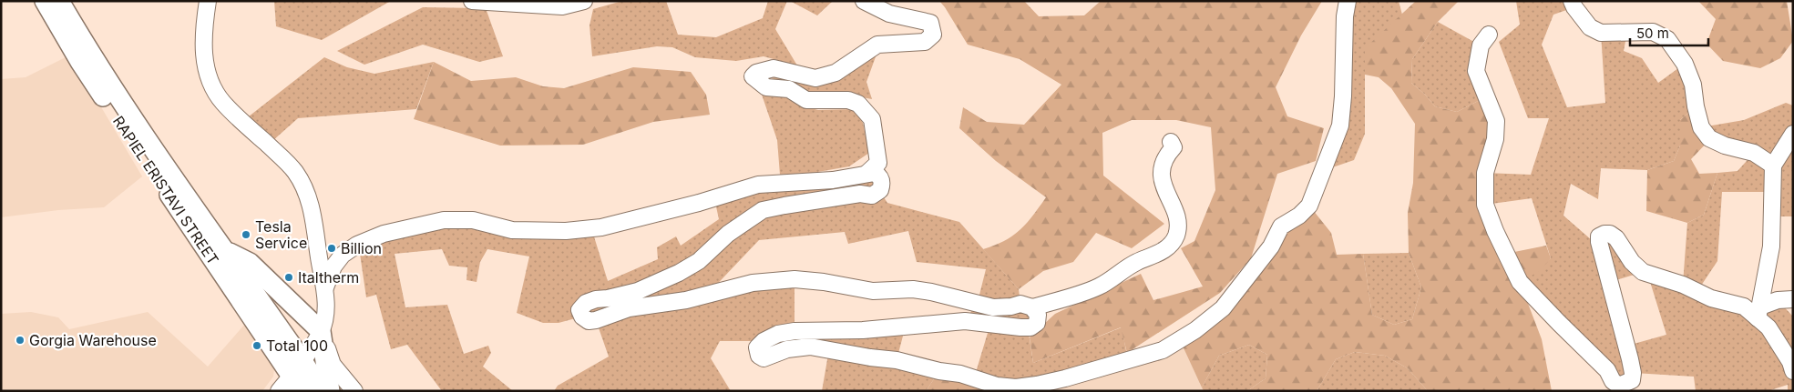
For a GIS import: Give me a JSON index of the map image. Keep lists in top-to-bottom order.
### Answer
{
  "streets": {
    "main road": ["RAPIEL ERISTAVI STREET"]
  },
  "places": [
    "Tesla Service",
    "Billion",
    "Italtherm",
    "Gorgia Warehouse",
    "Total 100"
  ],
  "scale_bar": "50 m"
}
